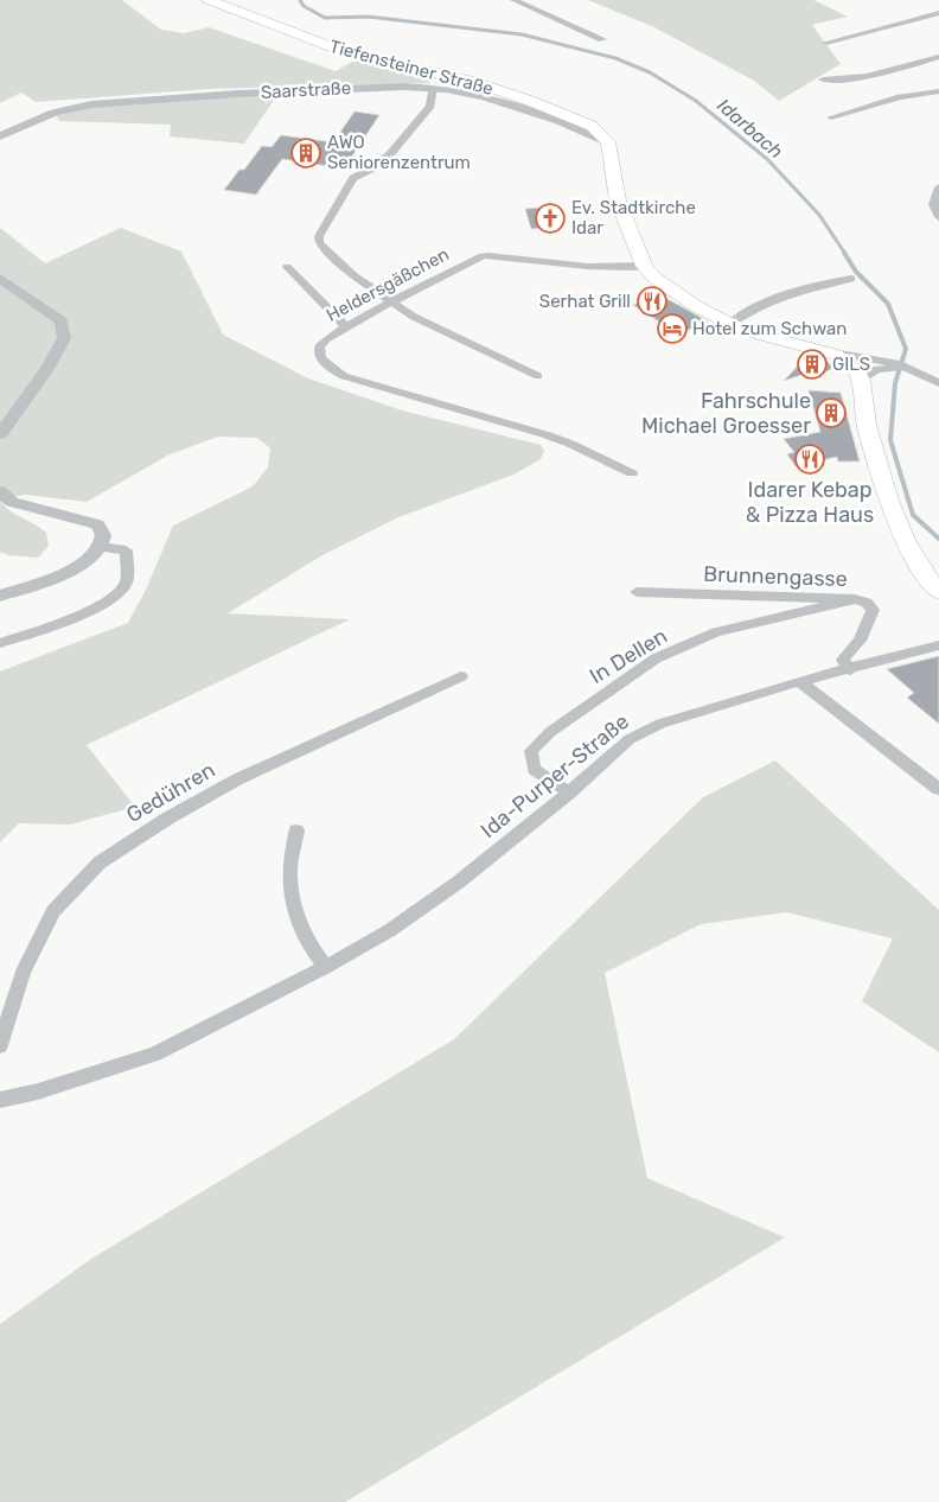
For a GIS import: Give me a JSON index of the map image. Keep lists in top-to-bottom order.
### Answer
{
  "streets": {
    "main road": ["Tiefensteiner Straße"],
    "street": [
      "Saarstraße",
      "Heldersgäßchen",
      "Brunnengasse",
      "In Dellen",
      "Ida-Purper-Straße",
      "Gedühren"
    ]
  },
  "crossings": [
    ["Tiefensteiner Straße", "Saarstraße"],
    ["Brunnengasse", "In Dellen"],
    ["Brunnengasse", "Ida-Purper-Straße"],
    ["In Dellen", "Ida-Purper-Straße"]
  ],
  "water": ["Idarbach"],
  "places": {
    "building": ["AWO Seniorenzentrum", "GILS", "Fahrschule Michael Groesser"],
    "church": ["Ev. Stadtkirche Idar"],
    "restaurant": ["Serhat Grill", "Idarer Kebap & Pizza Haus"],
    "hotel": ["Hotel zum Schwan"]
  }
}
